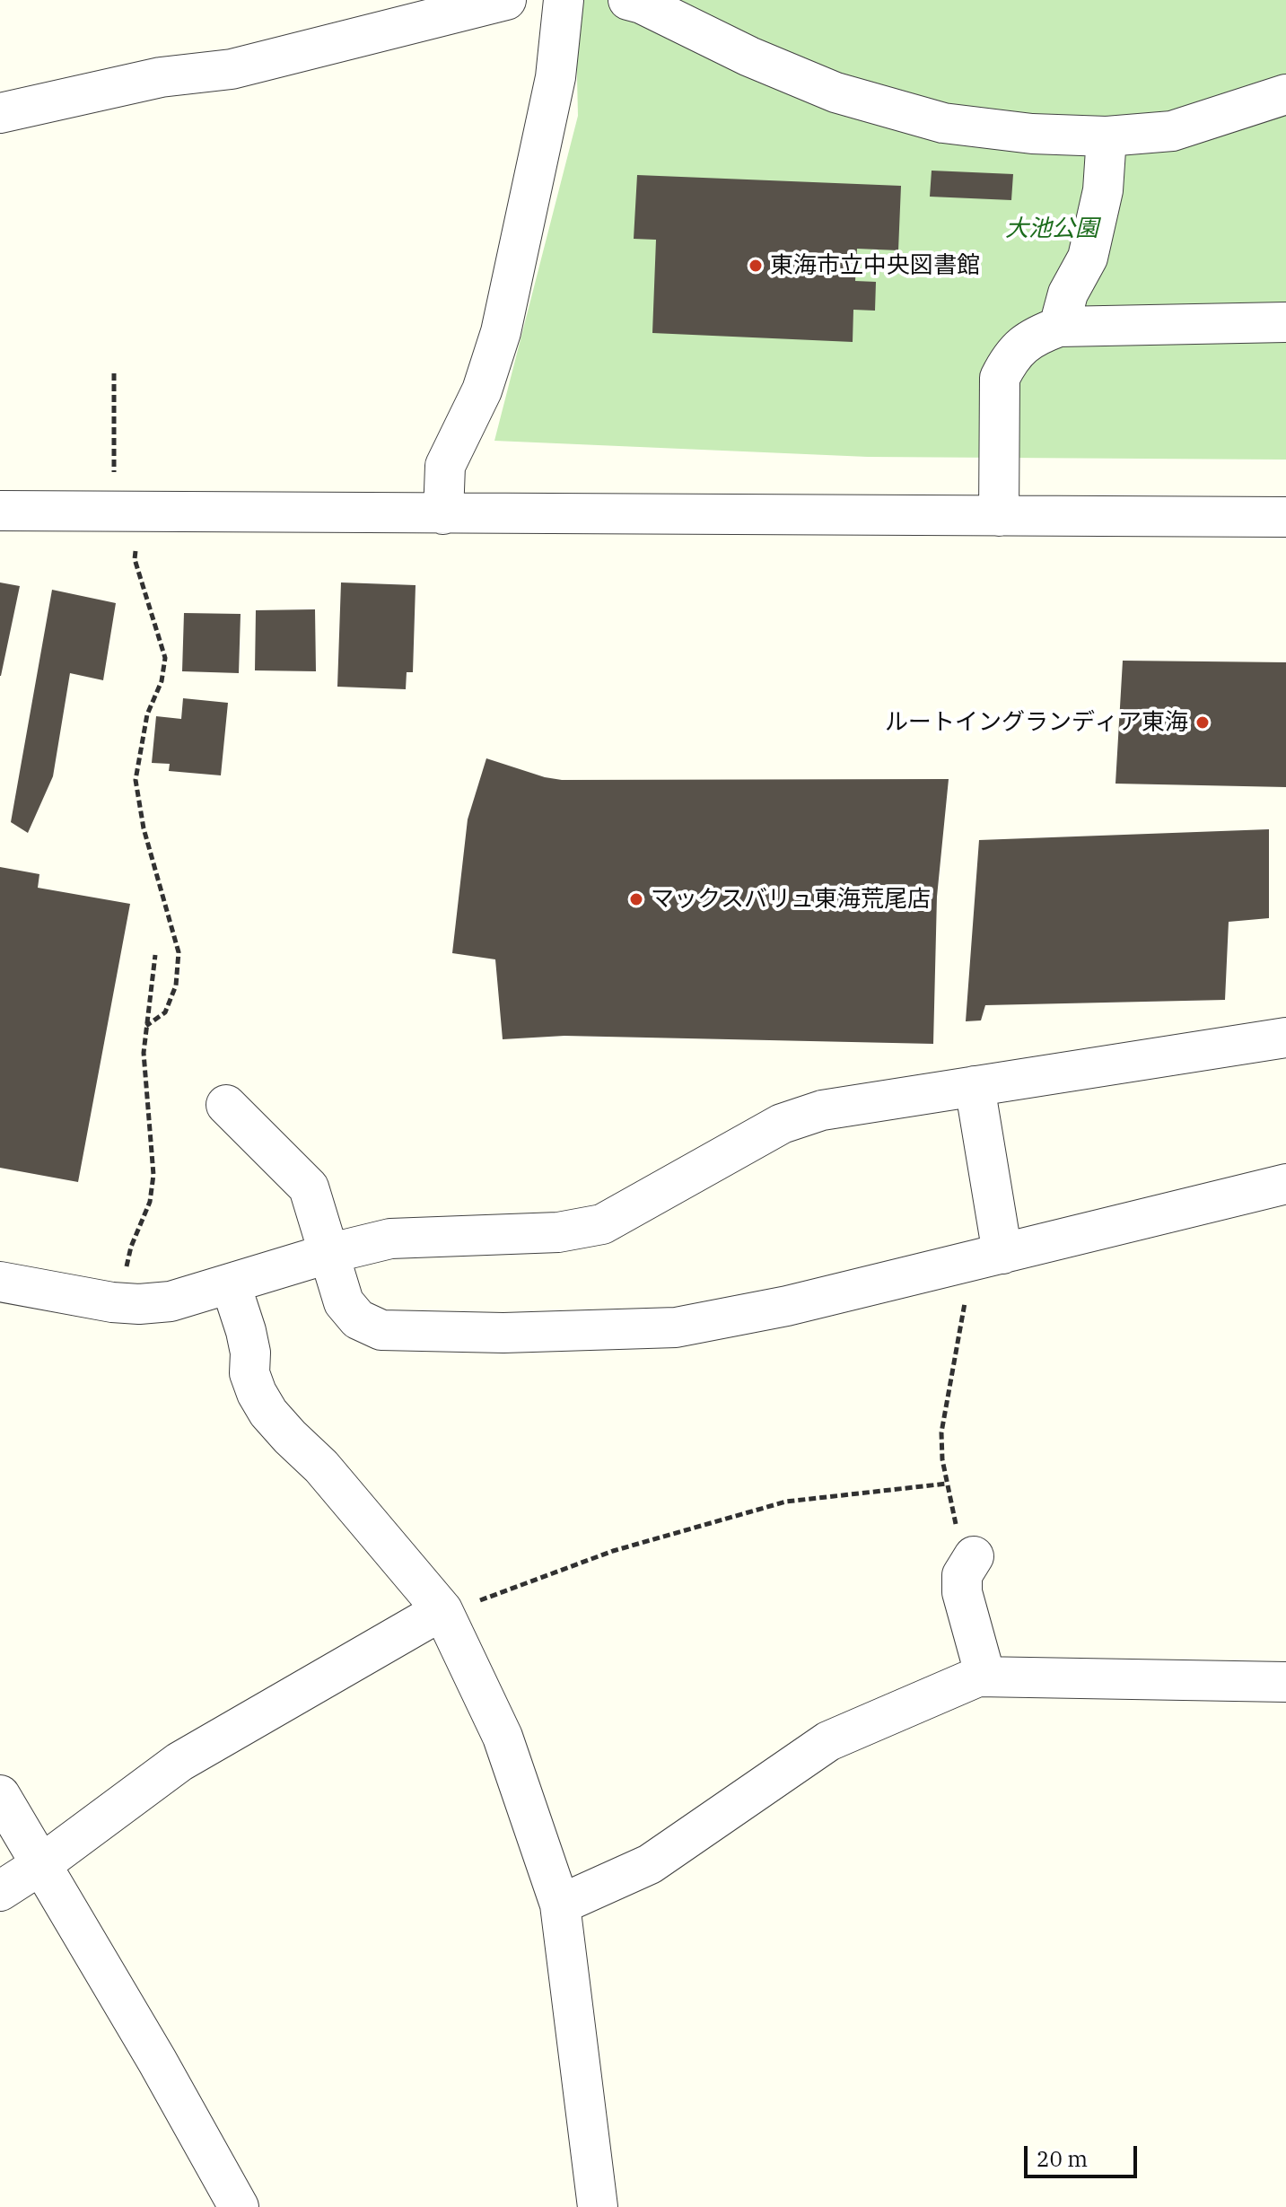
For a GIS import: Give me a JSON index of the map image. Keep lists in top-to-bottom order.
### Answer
{
  "parks": ["大池公園"],
  "places": ["東海市立中央図書館", "ルートイングランディア東海", "マックスバリュ東海荒尾店"],
  "scale_bar": "20 m"
}
